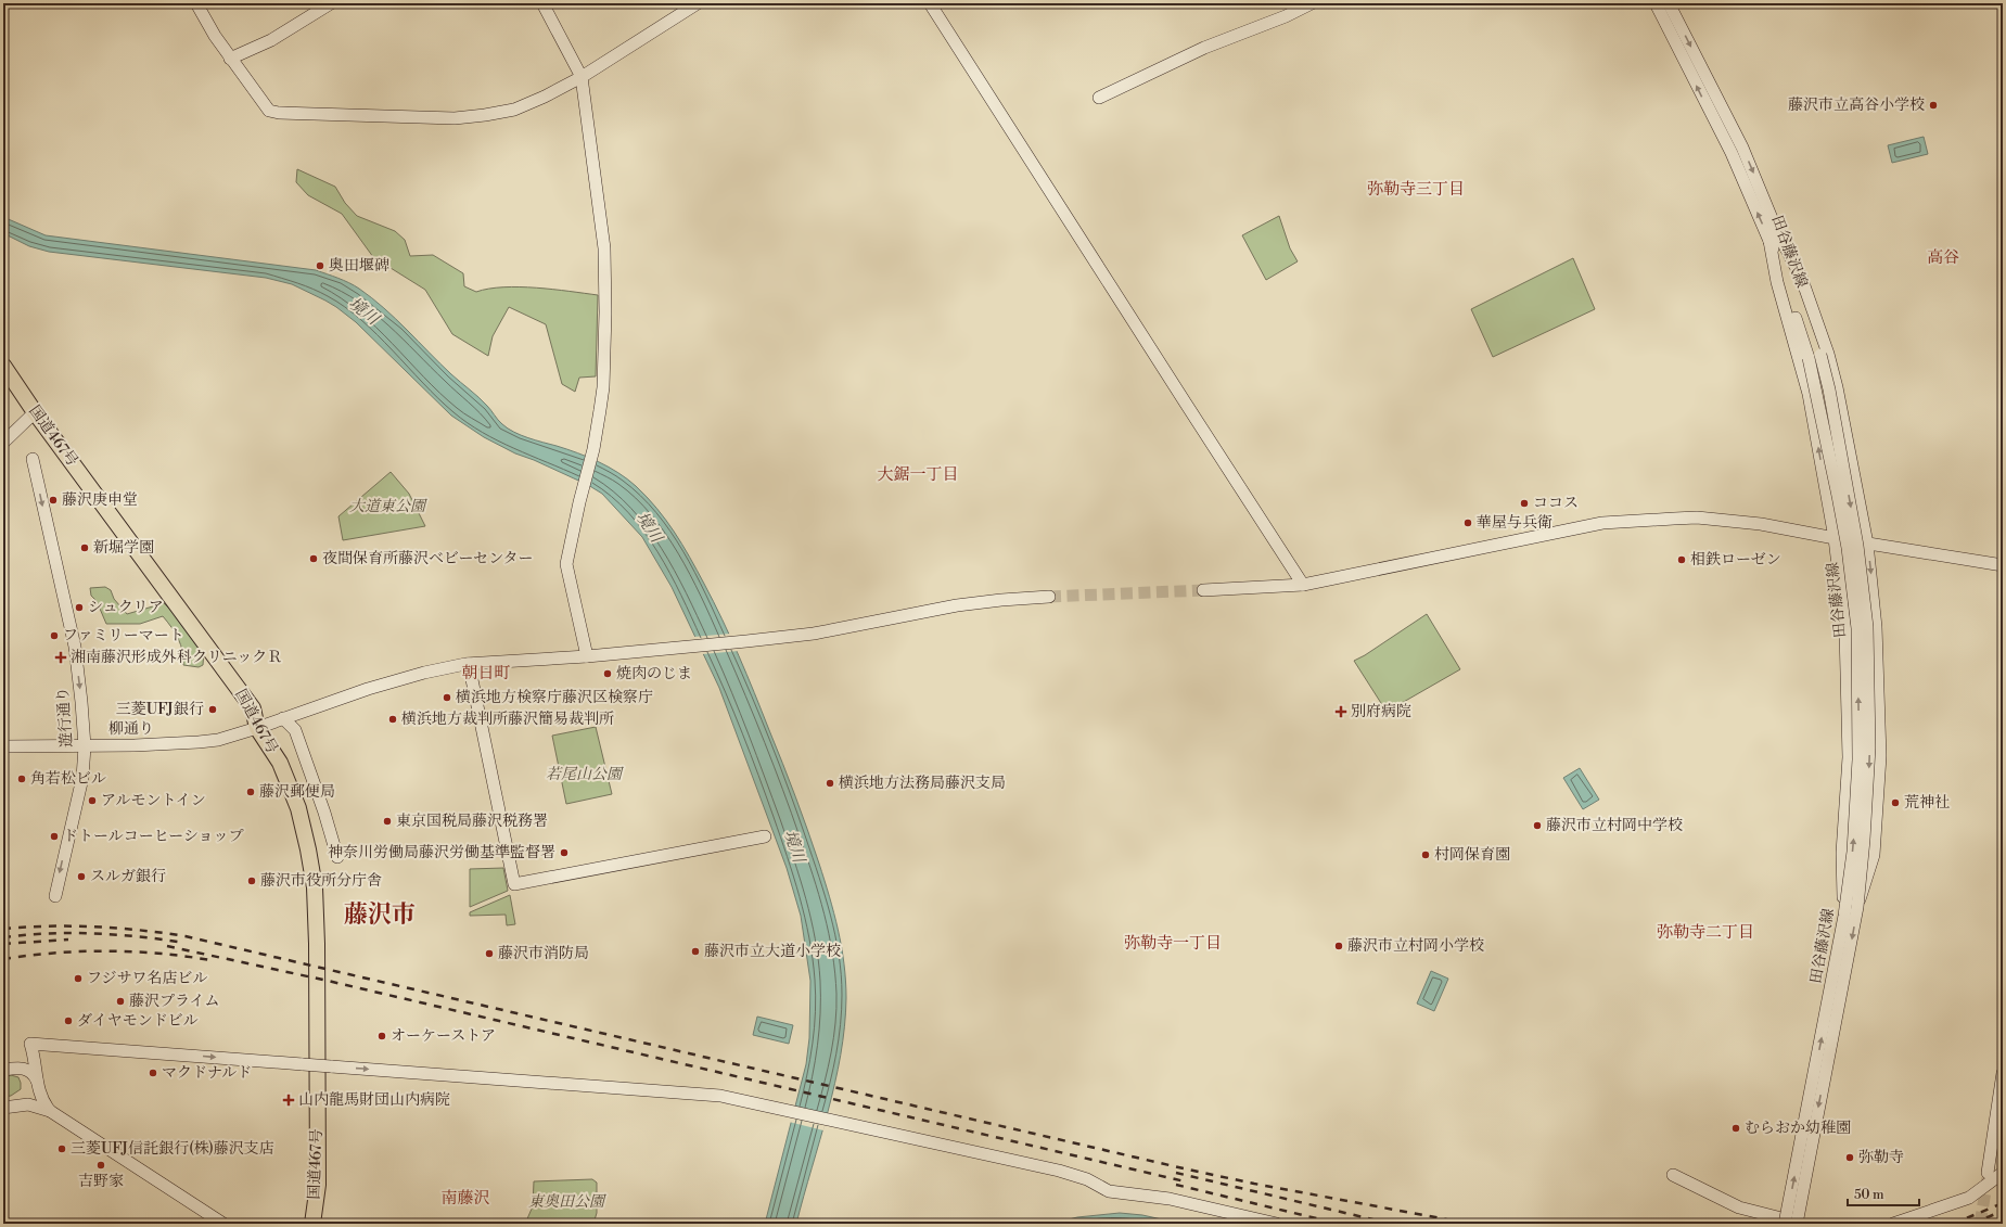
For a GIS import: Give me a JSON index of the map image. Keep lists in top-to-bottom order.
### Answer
{
  "streets": {
    "highway": ["国道467号"],
    "street": ["田谷藤沢線", "遊行通り", "柳通り"]
  },
  "crossings": [
    ["国道467号", "柳通り"],
    ["遊行通り", "柳通り"]
  ],
  "one_way": ["遊行通り"],
  "districts": [
    "弥勒寺三丁目",
    "高谷",
    "大鋸一丁目",
    "朝日町",
    "藤沢市",
    "弥勒寺二丁目",
    "弥勒寺一丁目",
    "南藤沢"
  ],
  "water": ["境川"],
  "parks": ["大道東公園", "若尾山公園", "東奥田公園"],
  "places": {
    "other": [
      "藤沢市立高谷小学校",
      "奥田堰碑",
      "藤沢庚申堂",
      "ココス",
      "華屋与兵衛",
      "新堀学園",
      "夜間保育所藤沢ベビーセンター",
      "相鉄ローゼン",
      "シュクリア",
      "ファミリーマート",
      "焼肉のじま",
      "横浜地方検察庁藤沢区検察庁",
      "三菱UFJ銀行",
      "横浜地方裁判所藤沢簡易裁判所",
      "角若松ビル",
      "横浜地方法務局藤沢支局",
      "藤沢郵便局",
      "アルモントイン",
      "荒神社",
      "東京国税局藤沢税務署",
      "藤沢市立村岡中学校",
      "ドトールコーヒーショップ",
      "神奈川労働局藤沢労働基準監督署",
      "村岡保育園",
      "スルガ銀行",
      "藤沢市役所分庁舎",
      "藤沢市立村岡小学校",
      "藤沢市立大道小学校",
      "藤沢市消防局",
      "フジサワ名店ビル",
      "藤沢プライム",
      "ダイヤモンドビル",
      "オーケーストア",
      "マクドナルド",
      "むらおか幼稚園",
      "三菱UFJ信託銀行(株)藤沢支店",
      "弥勒寺",
      "吉野家"
    ],
    "health": ["湘南藤沢形成外科クリニックＲ", "別府病院", "山内龍馬財団山内病院"]
  },
  "scale_bar": "50 m"
}
